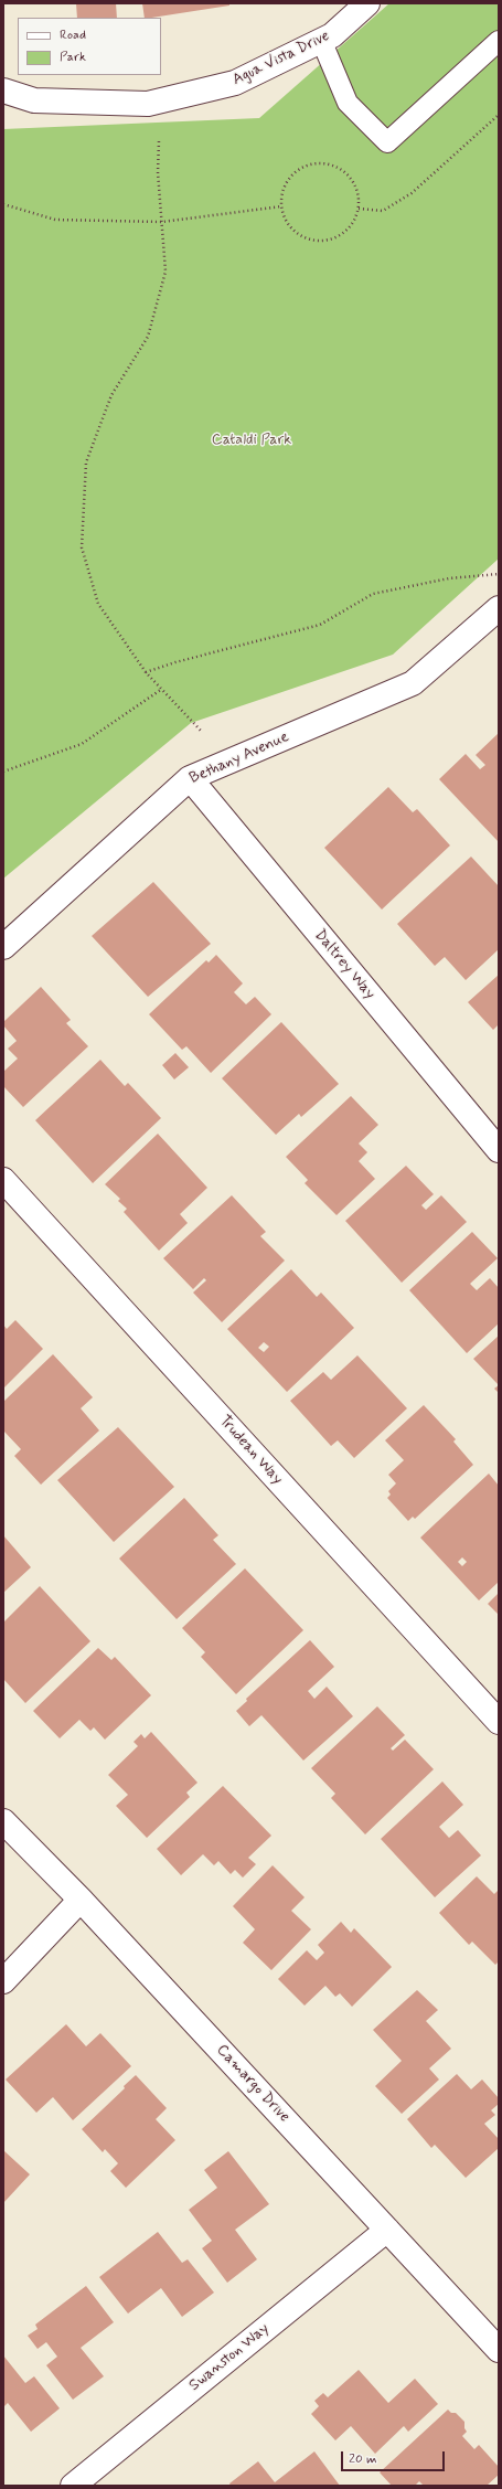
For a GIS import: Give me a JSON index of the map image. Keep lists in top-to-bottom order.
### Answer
{
  "streets": {
    "street": [
      "Agua Vista Drive",
      "Bethany Avenue",
      "Daltrey Way",
      "Trudean Way",
      "Camargo Drive",
      "Swanston Way"
    ]
  },
  "crossings": [
    ["Bethany Avenue", "Daltrey Way"],
    ["Camargo Drive", "Swanston Way"]
  ],
  "parks": ["Cataldi Park"],
  "legend": ["Road", "Park"],
  "scale_bar": "20 m"
}
